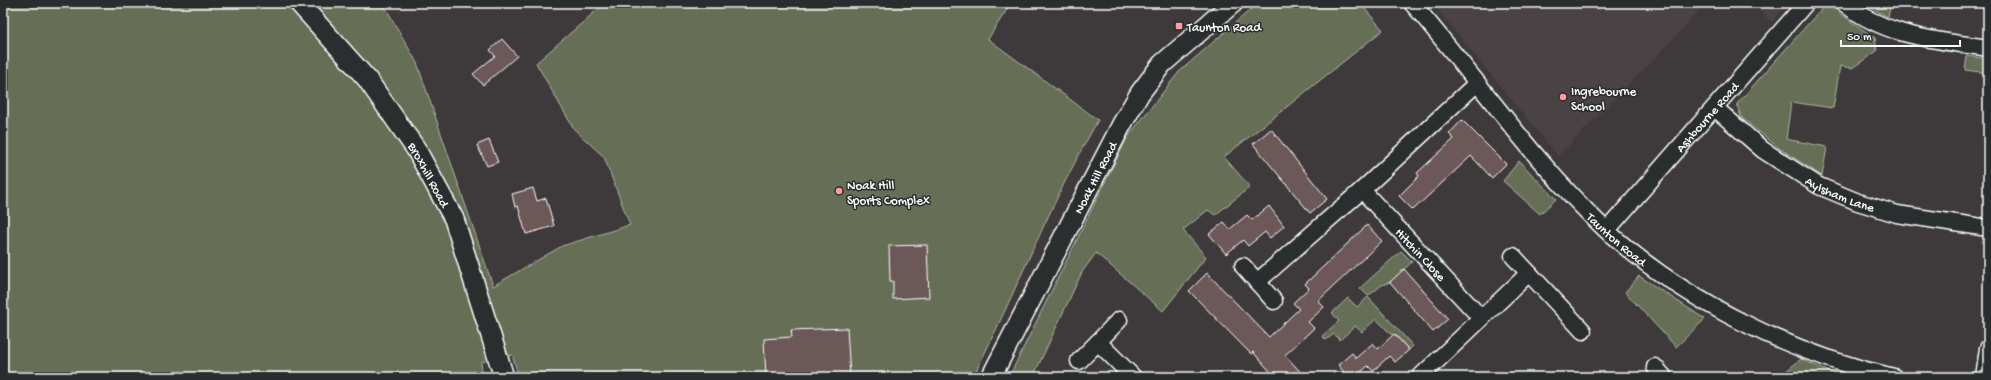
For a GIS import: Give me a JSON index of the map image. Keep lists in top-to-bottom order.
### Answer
{
  "streets": {
    "street": [
      "Ashbourne Road",
      "Broxhill Road",
      "Noak Hill Road",
      "Aylsham Lane",
      "Taunton Road",
      "Hitchin Close"
    ]
  },
  "crossings": [
    ["Ashbourne Road", "Aylsham Lane"],
    ["Ashbourne Road", "Taunton Road"]
  ],
  "places": {
    "transit": ["Taunton Road"],
    "other": ["Ingrebourne School", "Noak Hill Sports Complex"]
  },
  "scale_bar": "50 m"
}
